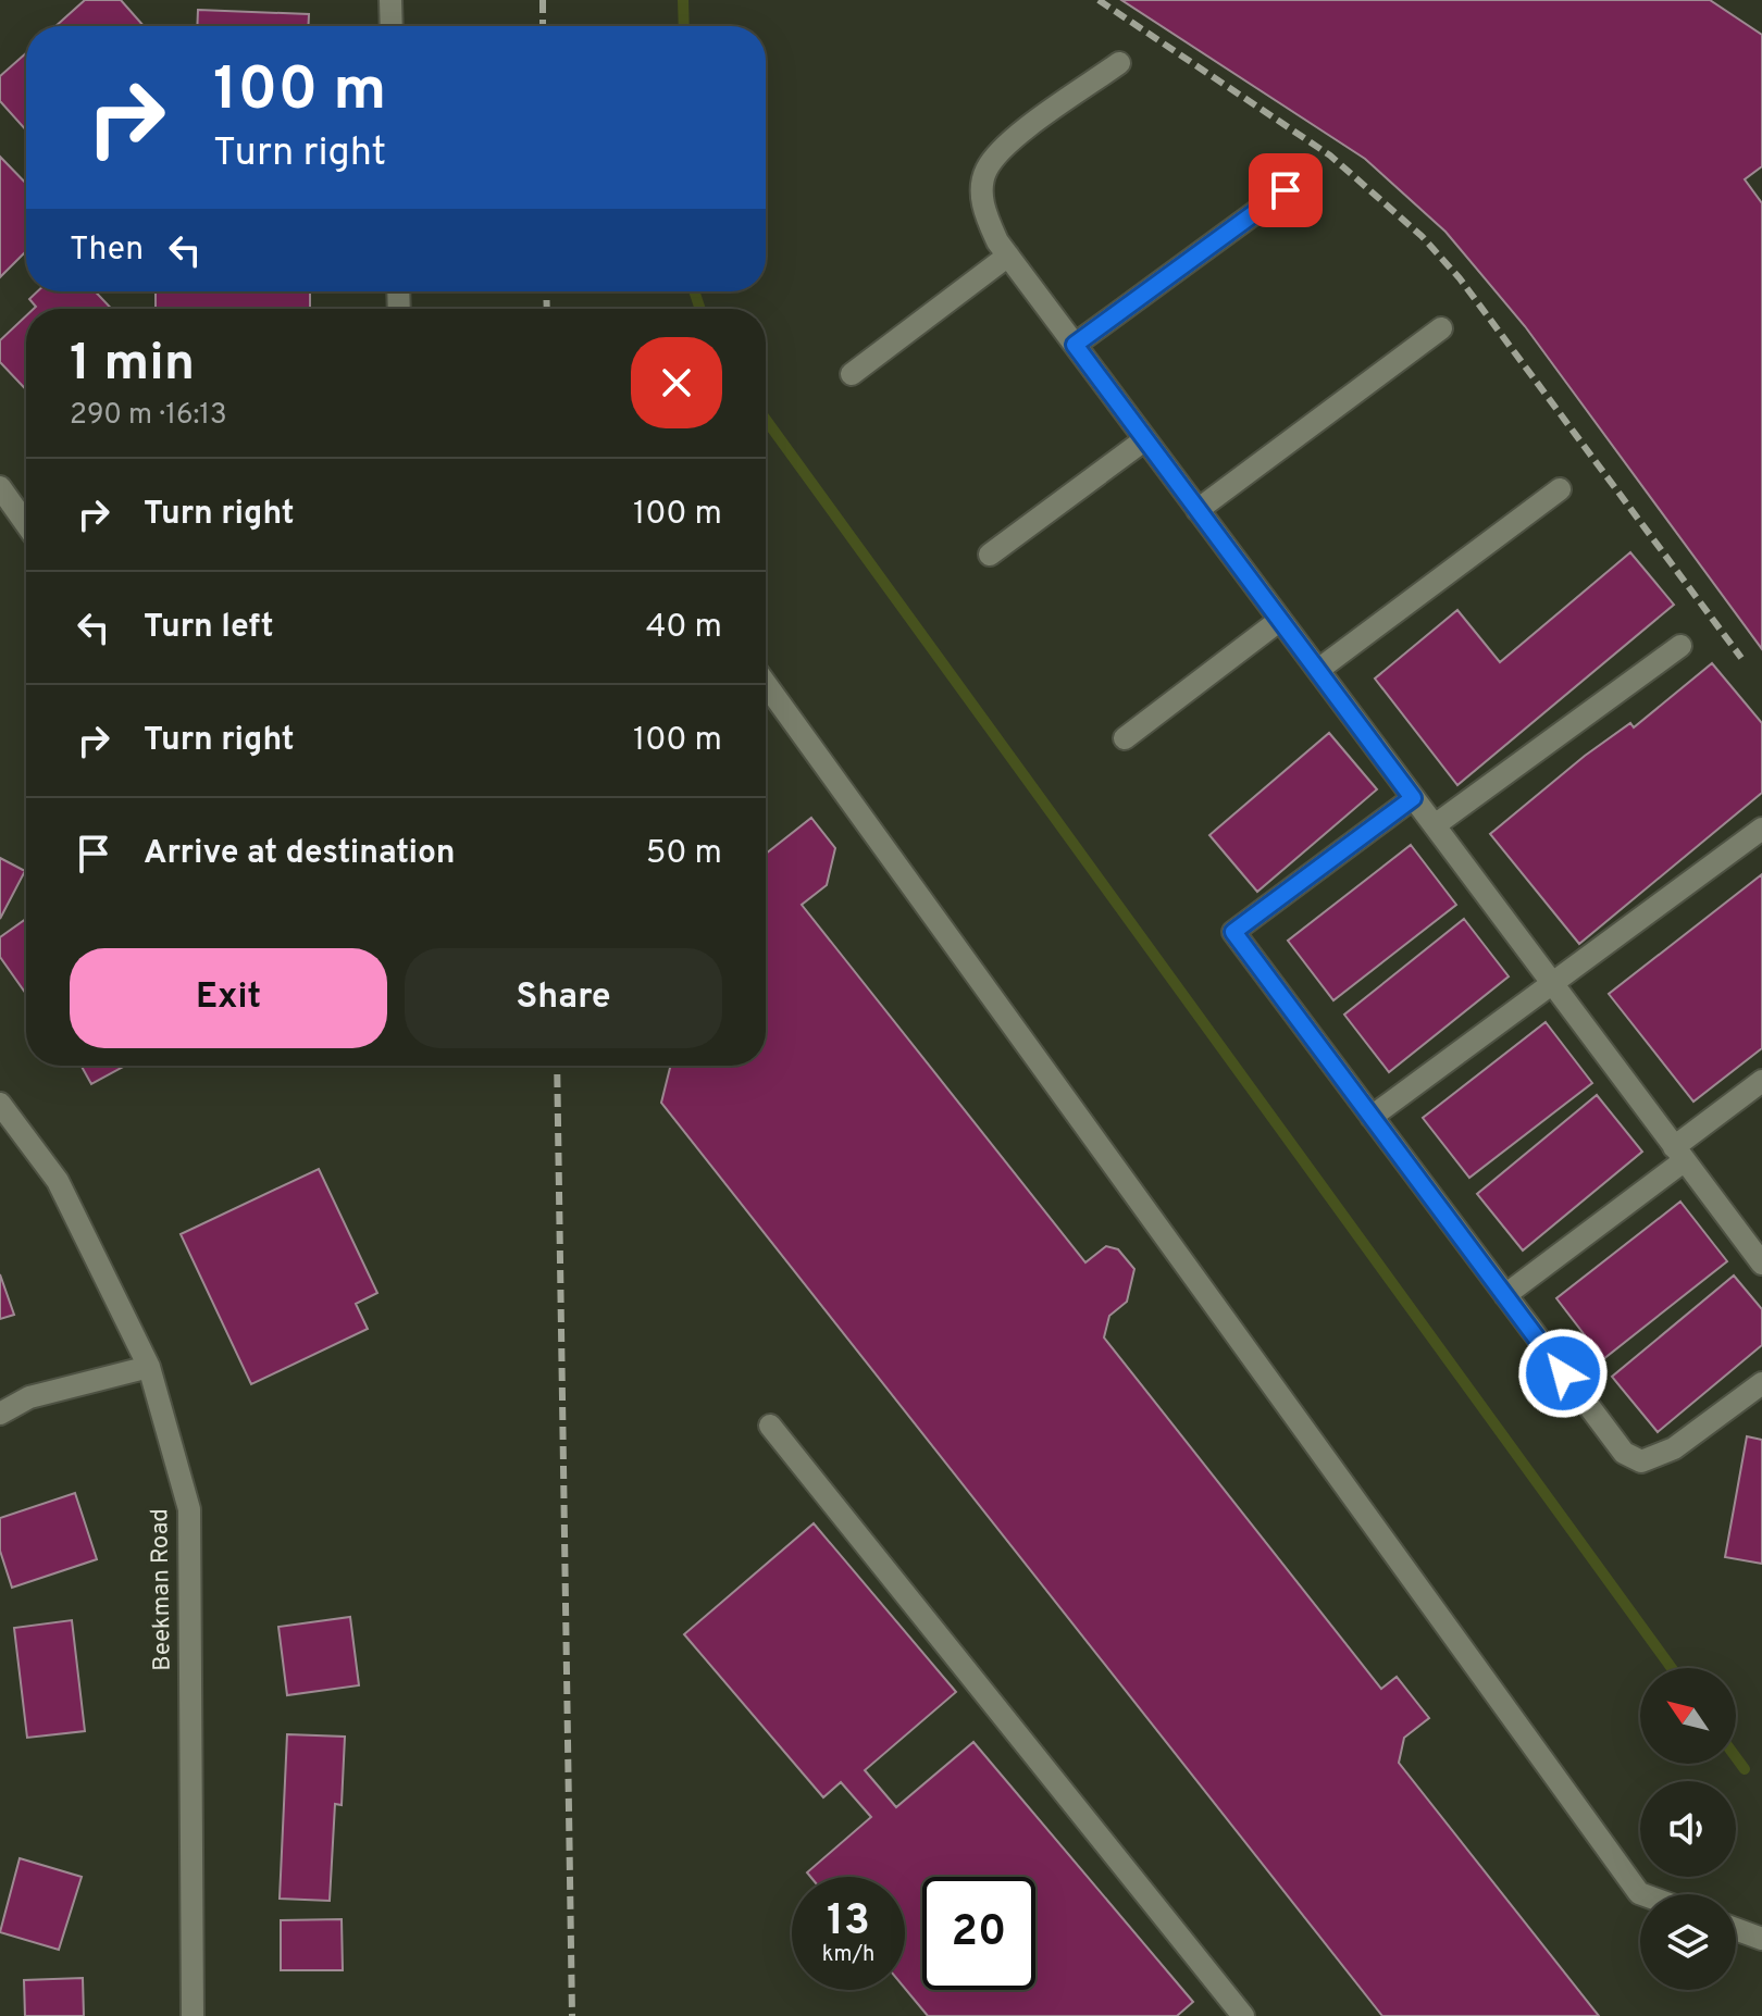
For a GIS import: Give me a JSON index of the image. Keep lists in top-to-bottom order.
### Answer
{
  "streets": {
    "street": ["Beekman Road"]
  },
  "north": "top left",
  "page": {
    "turn": ["100 m", "Turn right"],
    "then": "Then",
    "heading": ["1 min", "290 m · 16:13"],
    "list": [
      {
        "name": "Turn right",
        "value": "100 m"
      },
      {
        "name": "Turn left",
        "value": "40 m"
      },
      {
        "name": "Turn right",
        "value": "100 m"
      },
      {
        "name": "Arrive at destination",
        "value": "50 m"
      }
    ],
    "buttons": ["Exit", "Share"],
    "speed": "13 km/h",
    "limit": "20"
  }
}
